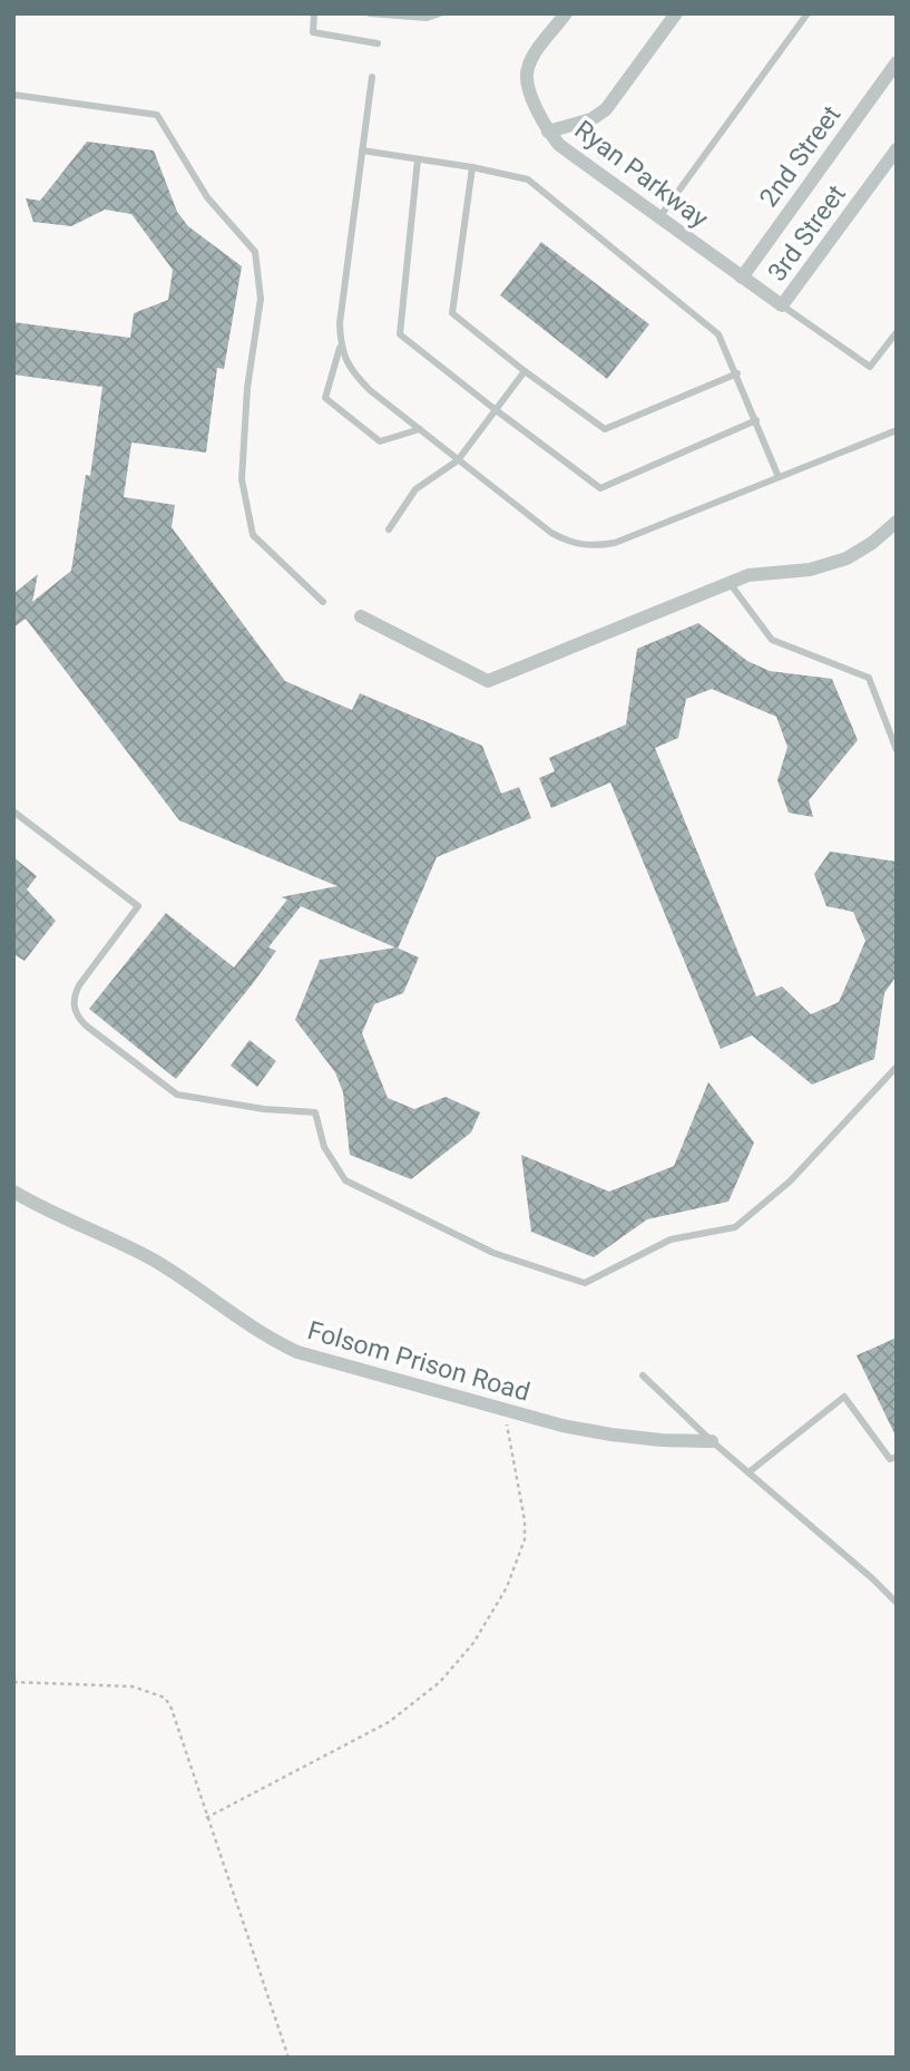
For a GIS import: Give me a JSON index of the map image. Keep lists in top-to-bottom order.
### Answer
{
  "streets": {
    "street": [
      "2nd Street",
      "Ryan Parkway",
      "3rd Street",
      "Folsom Prison Road"
    ]
  },
  "crossings": [
    ["2nd Street", "Ryan Parkway"],
    ["2nd Street", "3rd Street"],
    ["Ryan Parkway", "3rd Street"]
  ]
}
